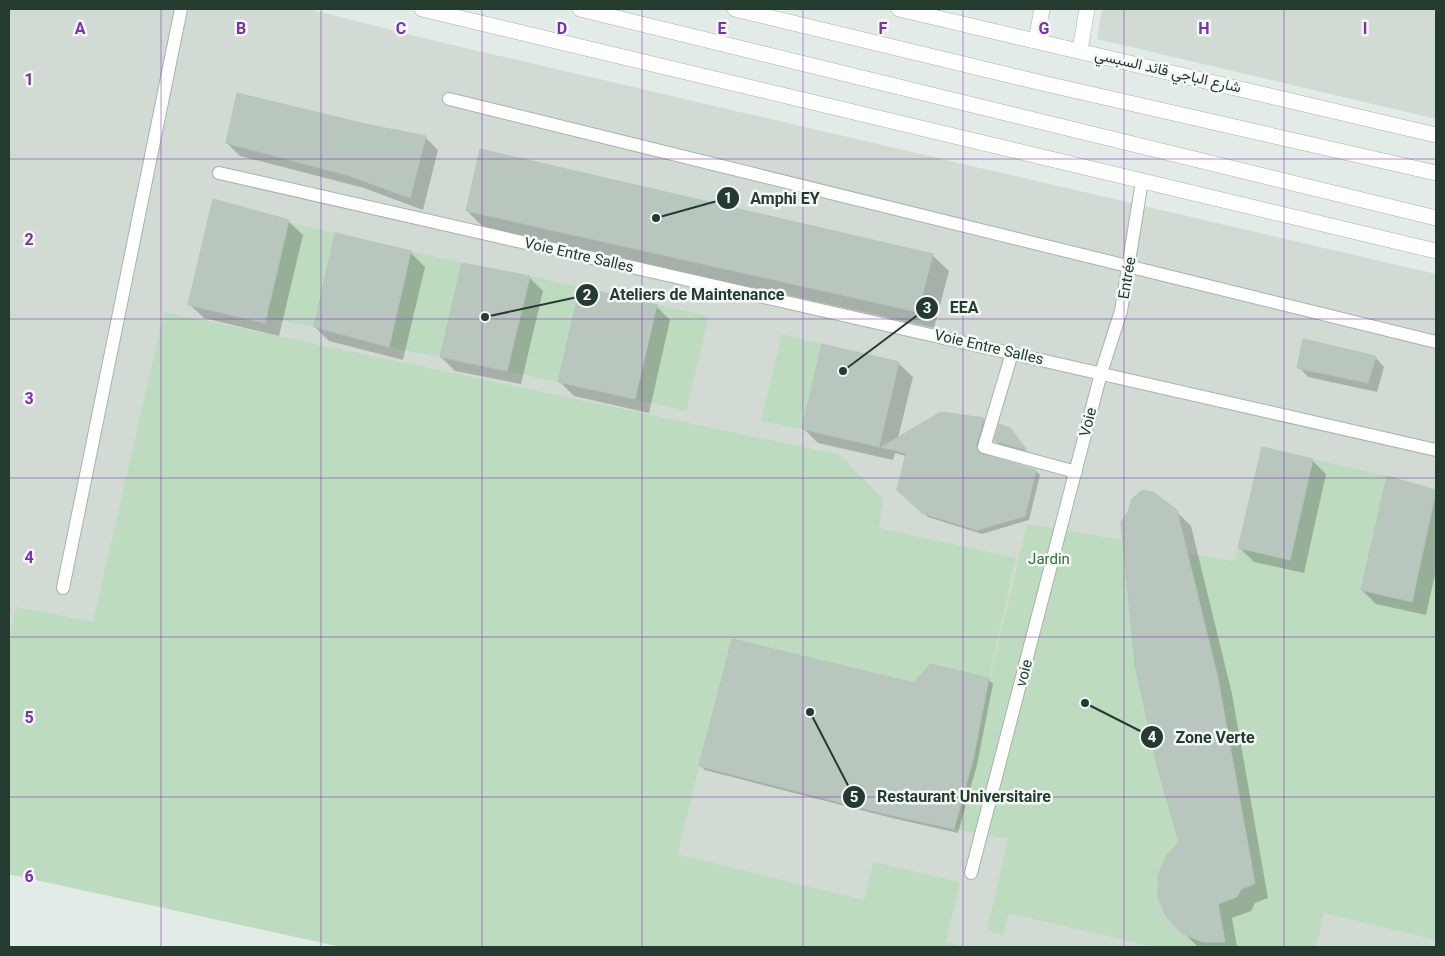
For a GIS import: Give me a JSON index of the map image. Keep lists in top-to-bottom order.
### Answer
{
  "streets": {
    "street": ["شارع الباجي قائد السبسي"],
    "lane": [
      "Voie Entre Salles",
      "Entrée",
      "Voie",
      "voie"
    ]
  },
  "crossings": [
    ["Voie Entre Salles", "Entrée"],
    ["Voie Entre Salles", "Voie"],
    ["Entrée", "Voie"],
    ["Voie", "voie"]
  ],
  "parks": ["Jardin"],
  "places": [
    "Amphi EY",
    "Ateliers de Maintenance",
    "EEA",
    "Zone Verte",
    "Restaurant Universitaire"
  ],
  "grid": {
    "columns": [
      "A",
      "B",
      "C",
      "D",
      "E",
      "F",
      "G",
      "H",
      "I"
    ],
    "rows": [
      "1",
      "2",
      "3",
      "4",
      "5",
      "6"
    ]
  }
}
